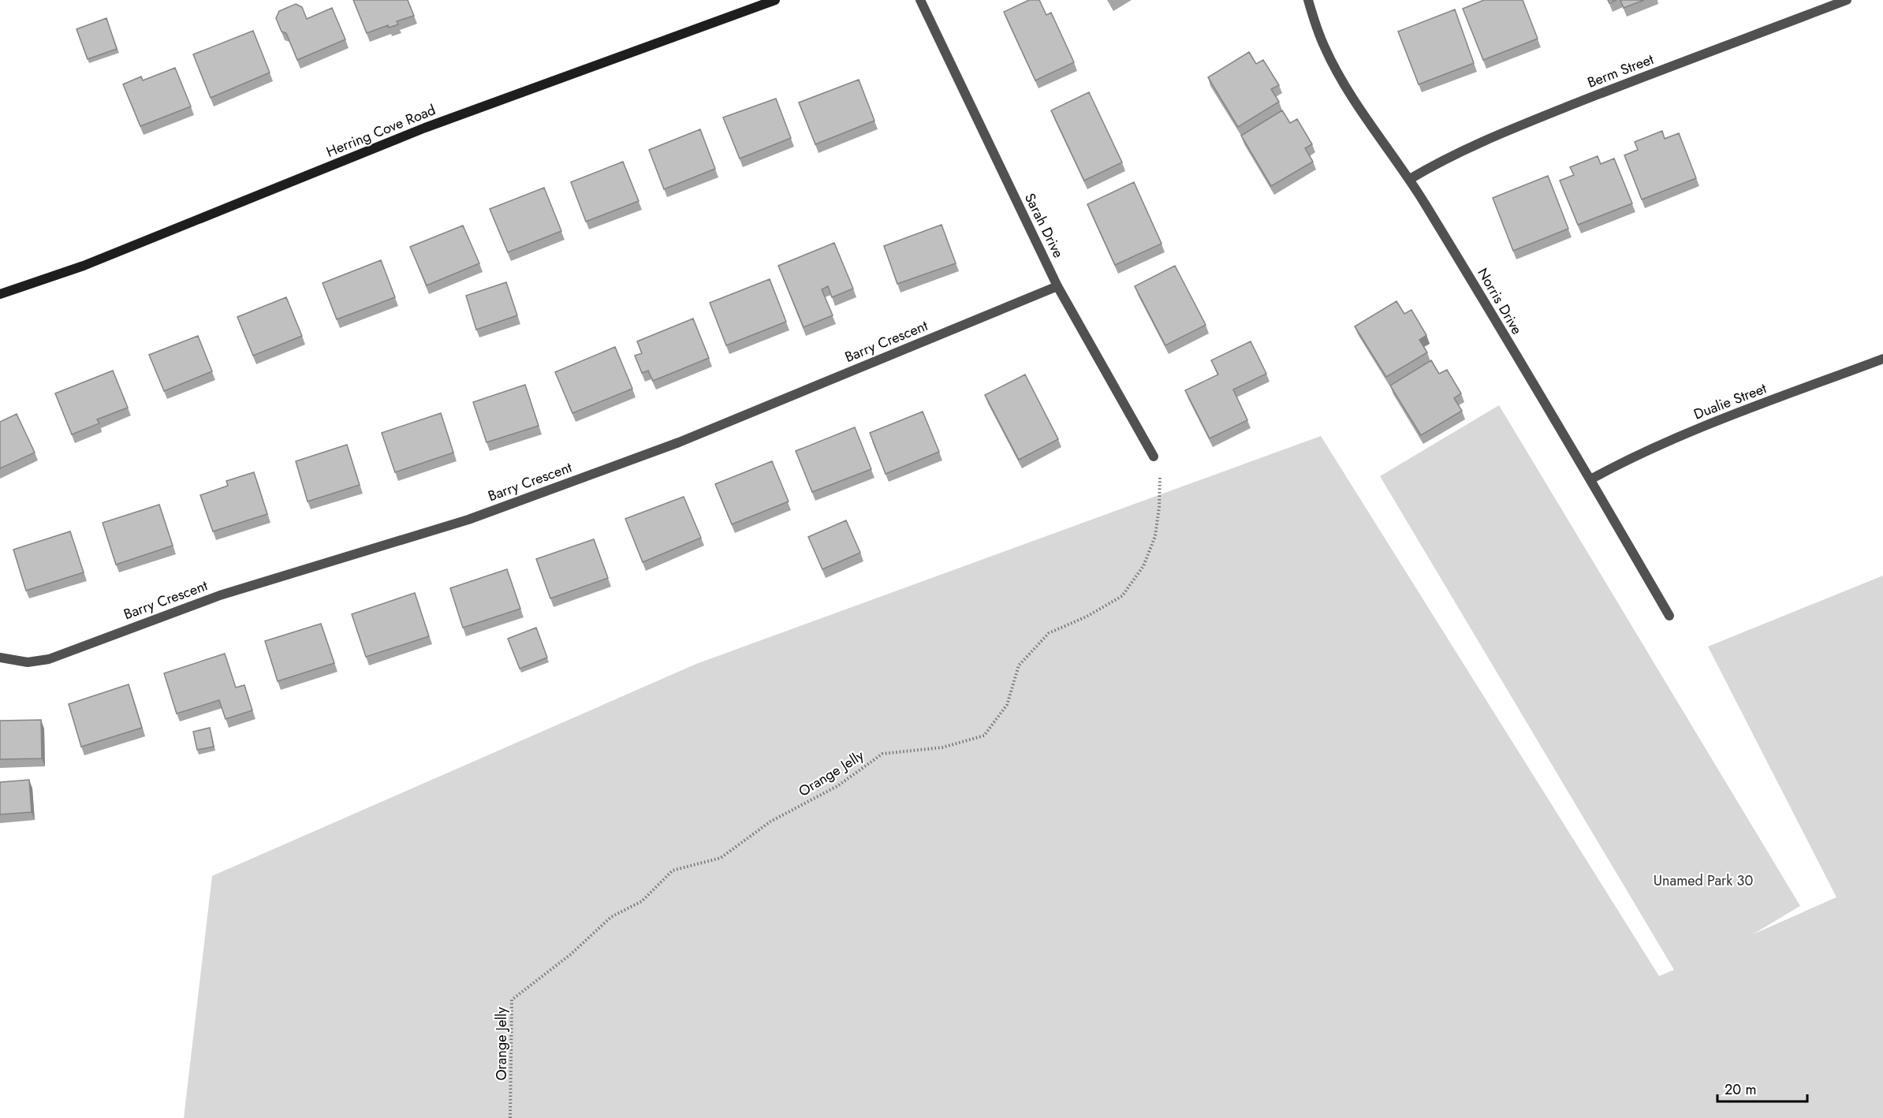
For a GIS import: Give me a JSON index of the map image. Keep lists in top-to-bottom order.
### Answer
{
  "streets": {
    "main road": ["Herring Cove Road"],
    "street": [
      "Berm Street",
      "Sarah Drive",
      "Norris Drive",
      "Barry Crescent",
      "Dualie Street"
    ],
    "path": ["Orange Jelly"]
  },
  "crossings": [
    ["Berm Street", "Norris Drive"],
    ["Sarah Drive", "Barry Crescent"],
    ["Sarah Drive", "Orange Jelly"],
    ["Norris Drive", "Dualie Street"]
  ],
  "parks": ["Unamed Park 30"],
  "scale_bar": "20 m"
}
